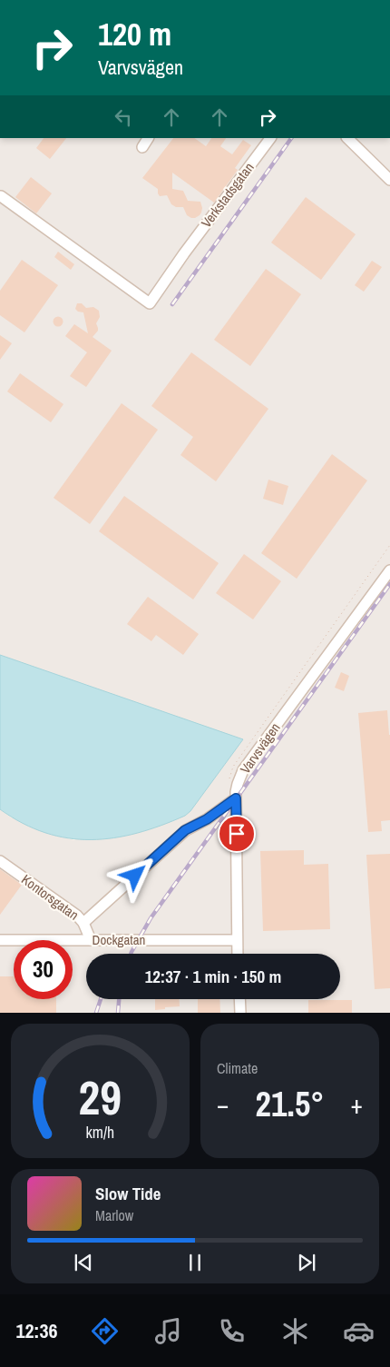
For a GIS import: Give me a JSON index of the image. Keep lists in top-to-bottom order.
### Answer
{
  "streets": {
    "street": [
      "Verkstadsgatan",
      "Varvsvägen",
      "Kontorsgatan",
      "Dockgatan"
    ]
  },
  "crossings": [
    ["Varvsvägen", "Dockgatan"],
    ["Kontorsgatan", "Dockgatan"]
  ],
  "page": {
    "turn": ["120 m", "Varvsvägen"],
    "limit": "30",
    "trip": "12:37 · 1 min · 150 m",
    "tile": "Climate",
    "heat": ["−", "21.5°", "+"],
    "song": ["Slow Tide", "Marlow"],
    "tabs": "12:36",
    "gauge": ["29", "km/h"]
  }
}
